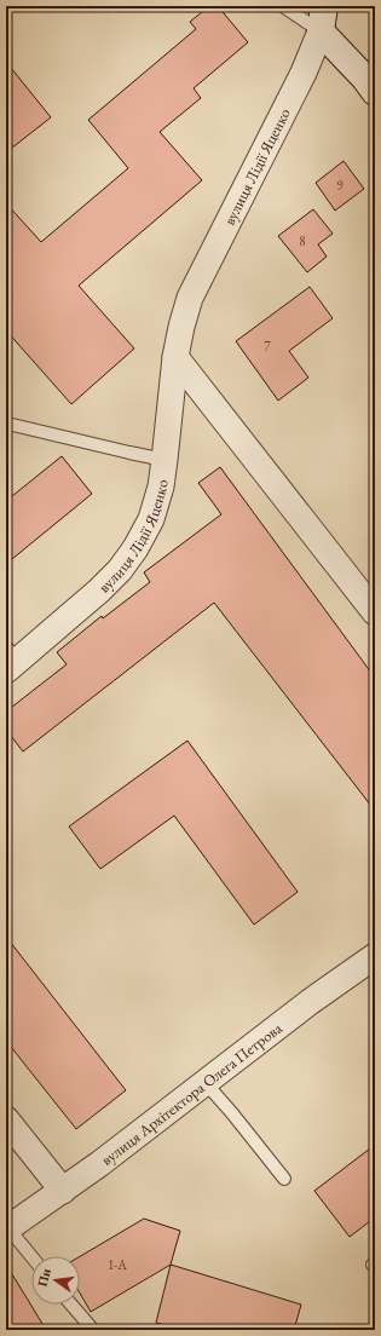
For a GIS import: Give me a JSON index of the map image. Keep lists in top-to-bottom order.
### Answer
{
  "streets": {
    "street": ["вулиця Лідії Яценко", "вулиця Архітектора Олега Петрова"]
  },
  "house_numbers": [
    "9",
    "8",
    "7",
    "1-А"
  ],
  "north": "left"
}
